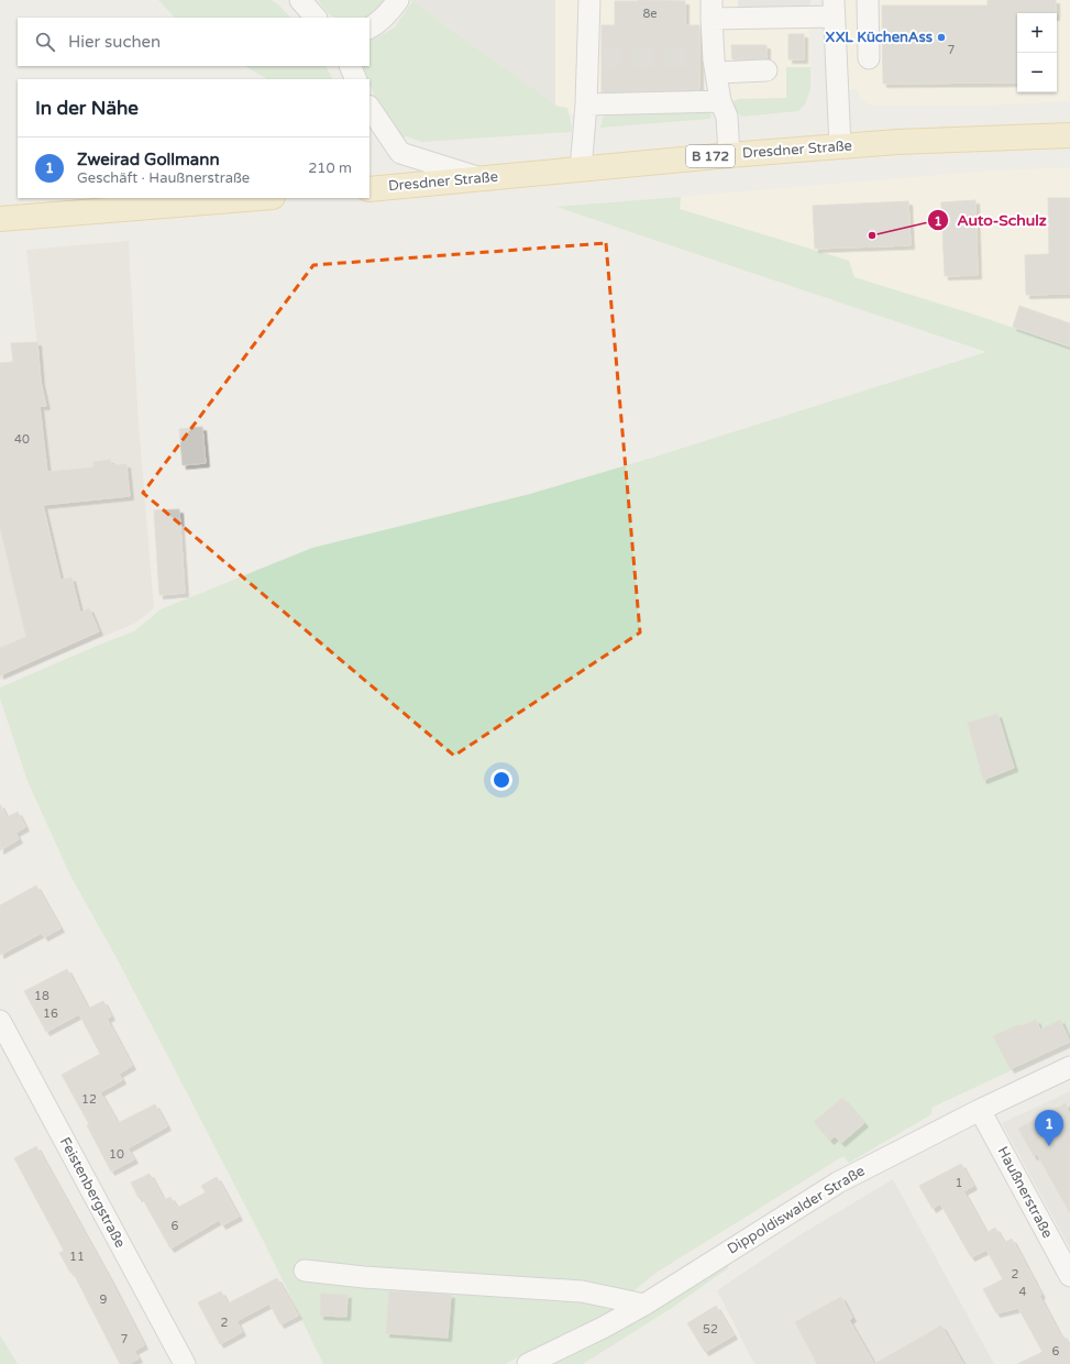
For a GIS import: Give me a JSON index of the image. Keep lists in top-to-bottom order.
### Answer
{
  "streets": {
    "main road": ["Dresdner Straße", "B 172"],
    "street": ["Feistenbergstraße", "Haußnerstraße", "Dippoldiswalder Straße"]
  },
  "crossings": [
    ["Haußnerstraße", "Dippoldiswalder Straße"]
  ],
  "places": ["XXL KüchenAss", "Auto-Schulz"],
  "house_numbers": [
    "8e",
    "7",
    "40",
    "18",
    "16",
    "12",
    "10",
    "1",
    "6",
    "11",
    "2",
    "4",
    "9",
    "2",
    "52",
    "7",
    "6"
  ],
  "page": {
    "map_buttons": ["+", "−"],
    "search": "Hier suchen",
    "heading": "In der Nähe",
    "list": [
      {
        "mark": "1",
        "name": "Zweirad Gollmann",
        "note": "Geschäft · Haußnerstraße",
        "value": "210 m"
      }
    ],
    "pins": "1"
  }
}
